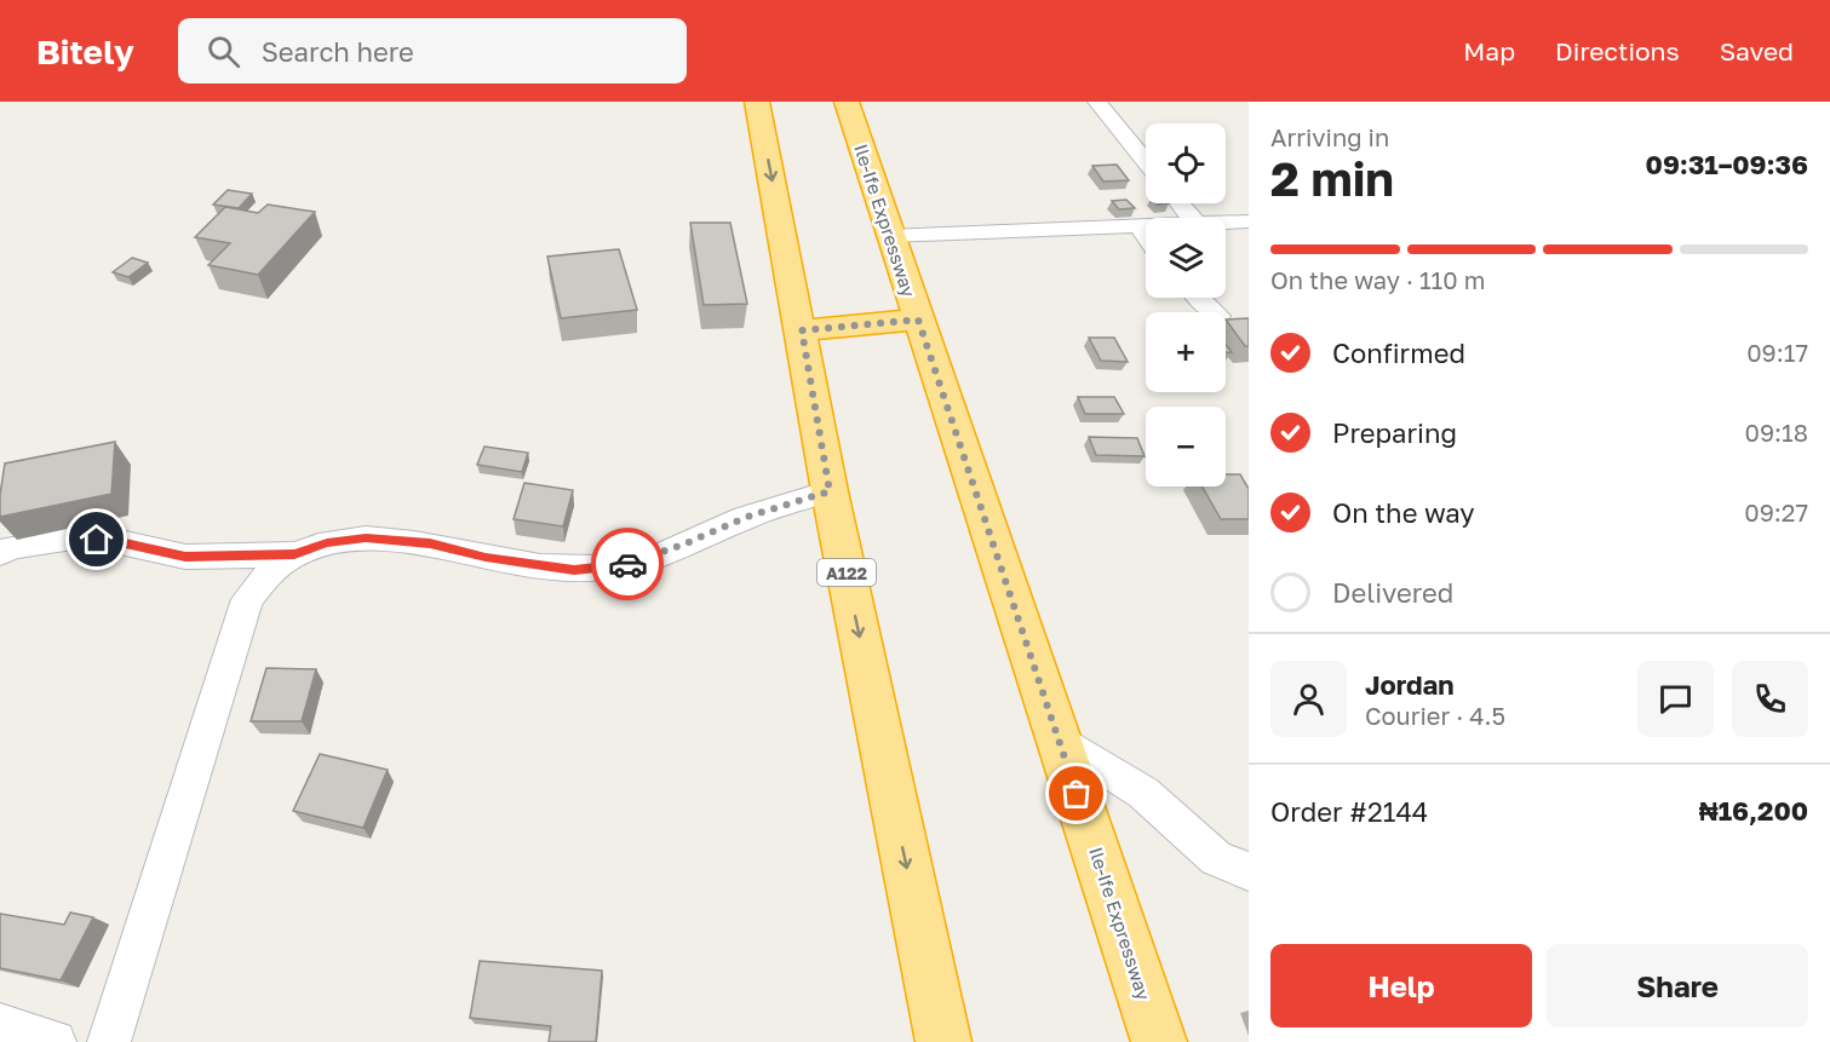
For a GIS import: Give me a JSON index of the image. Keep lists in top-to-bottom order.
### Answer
{
  "streets": {
    "highway": ["Ile-Ife Expressway", "A122"]
  },
  "page": {
    "header": "Bitely",
    "search": "Search here",
    "nav": ["Map", "Directions", "Saved"],
    "heading": ["2 min", "Arriving in", "09:31–09:36"],
    "panel": [
      "Jordan",
      "Courier · 4.5",
      "Order #2144",
      "₦16,200"
    ],
    "map_buttons": ["+", "−"],
    "bar": "On the way · 110 m",
    "list": [
      ["Confirmed", "09:17"],
      ["Preparing", "09:18"],
      ["On the way", "09:27"],
      "Delivered"
    ],
    "buttons": ["Help", "Share"]
  }
}
